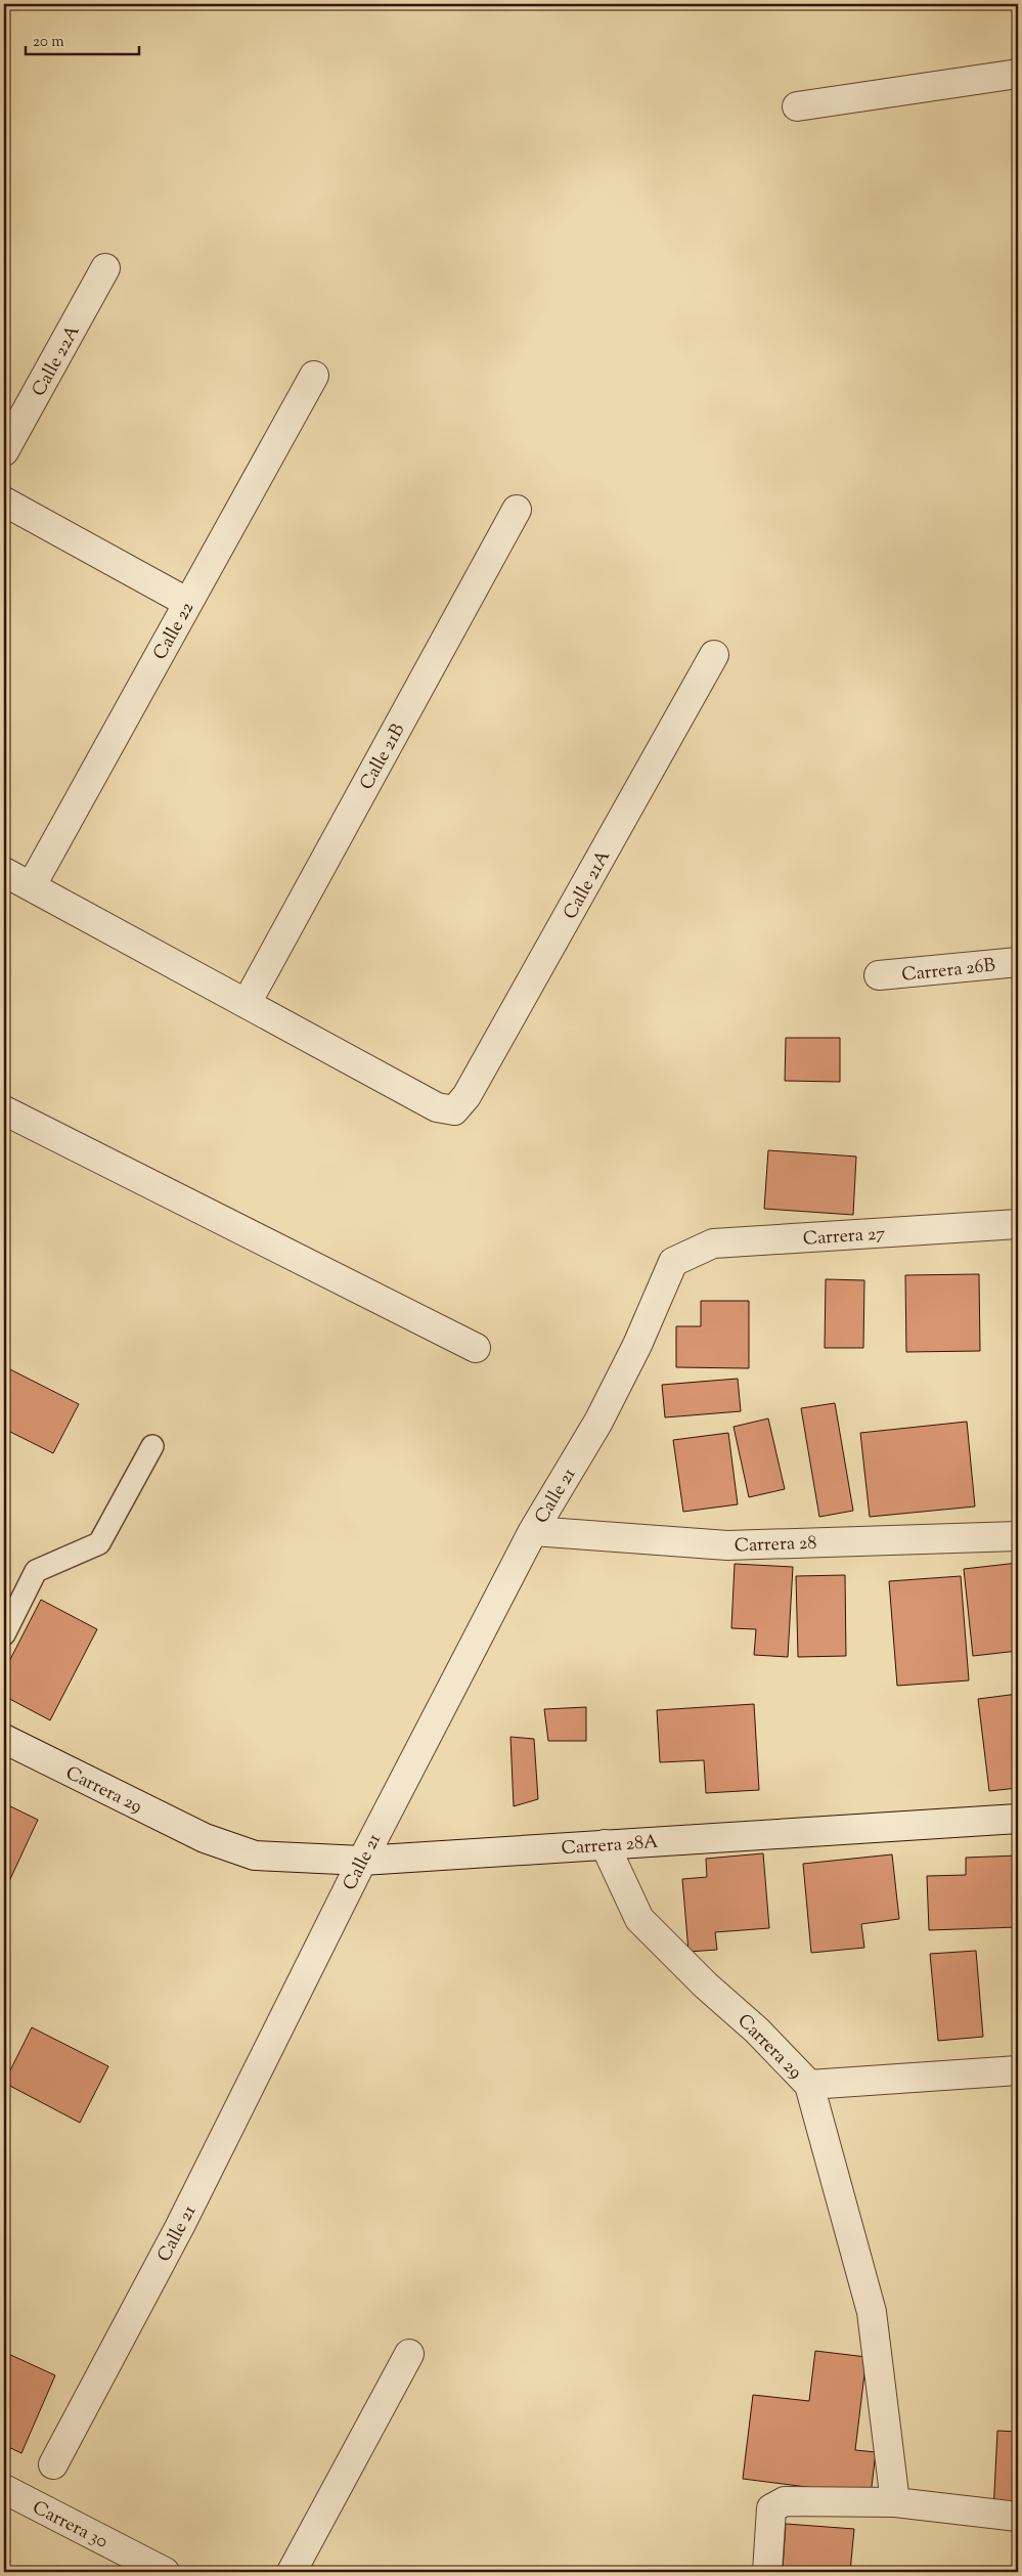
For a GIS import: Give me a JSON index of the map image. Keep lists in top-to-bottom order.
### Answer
{
  "streets": {
    "street": [
      "Calle 22A",
      "Calle 22",
      "Calle 21B",
      "Calle 21A",
      "Carrera 26B",
      "Carrera 27",
      "Calle 21",
      "Carrera 28",
      "Carrera 29",
      "Carrera 28A",
      "Carrera 30"
    ]
  },
  "crossings": [
    ["Calle 21B", "Calle 21A"],
    ["Carrera 27", "Calle 21"],
    ["Calle 21", "Carrera 28"],
    ["Calle 21", "Carrera 28A"],
    ["Carrera 29", "Carrera 28A"]
  ],
  "scale_bar": "20 m"
}
